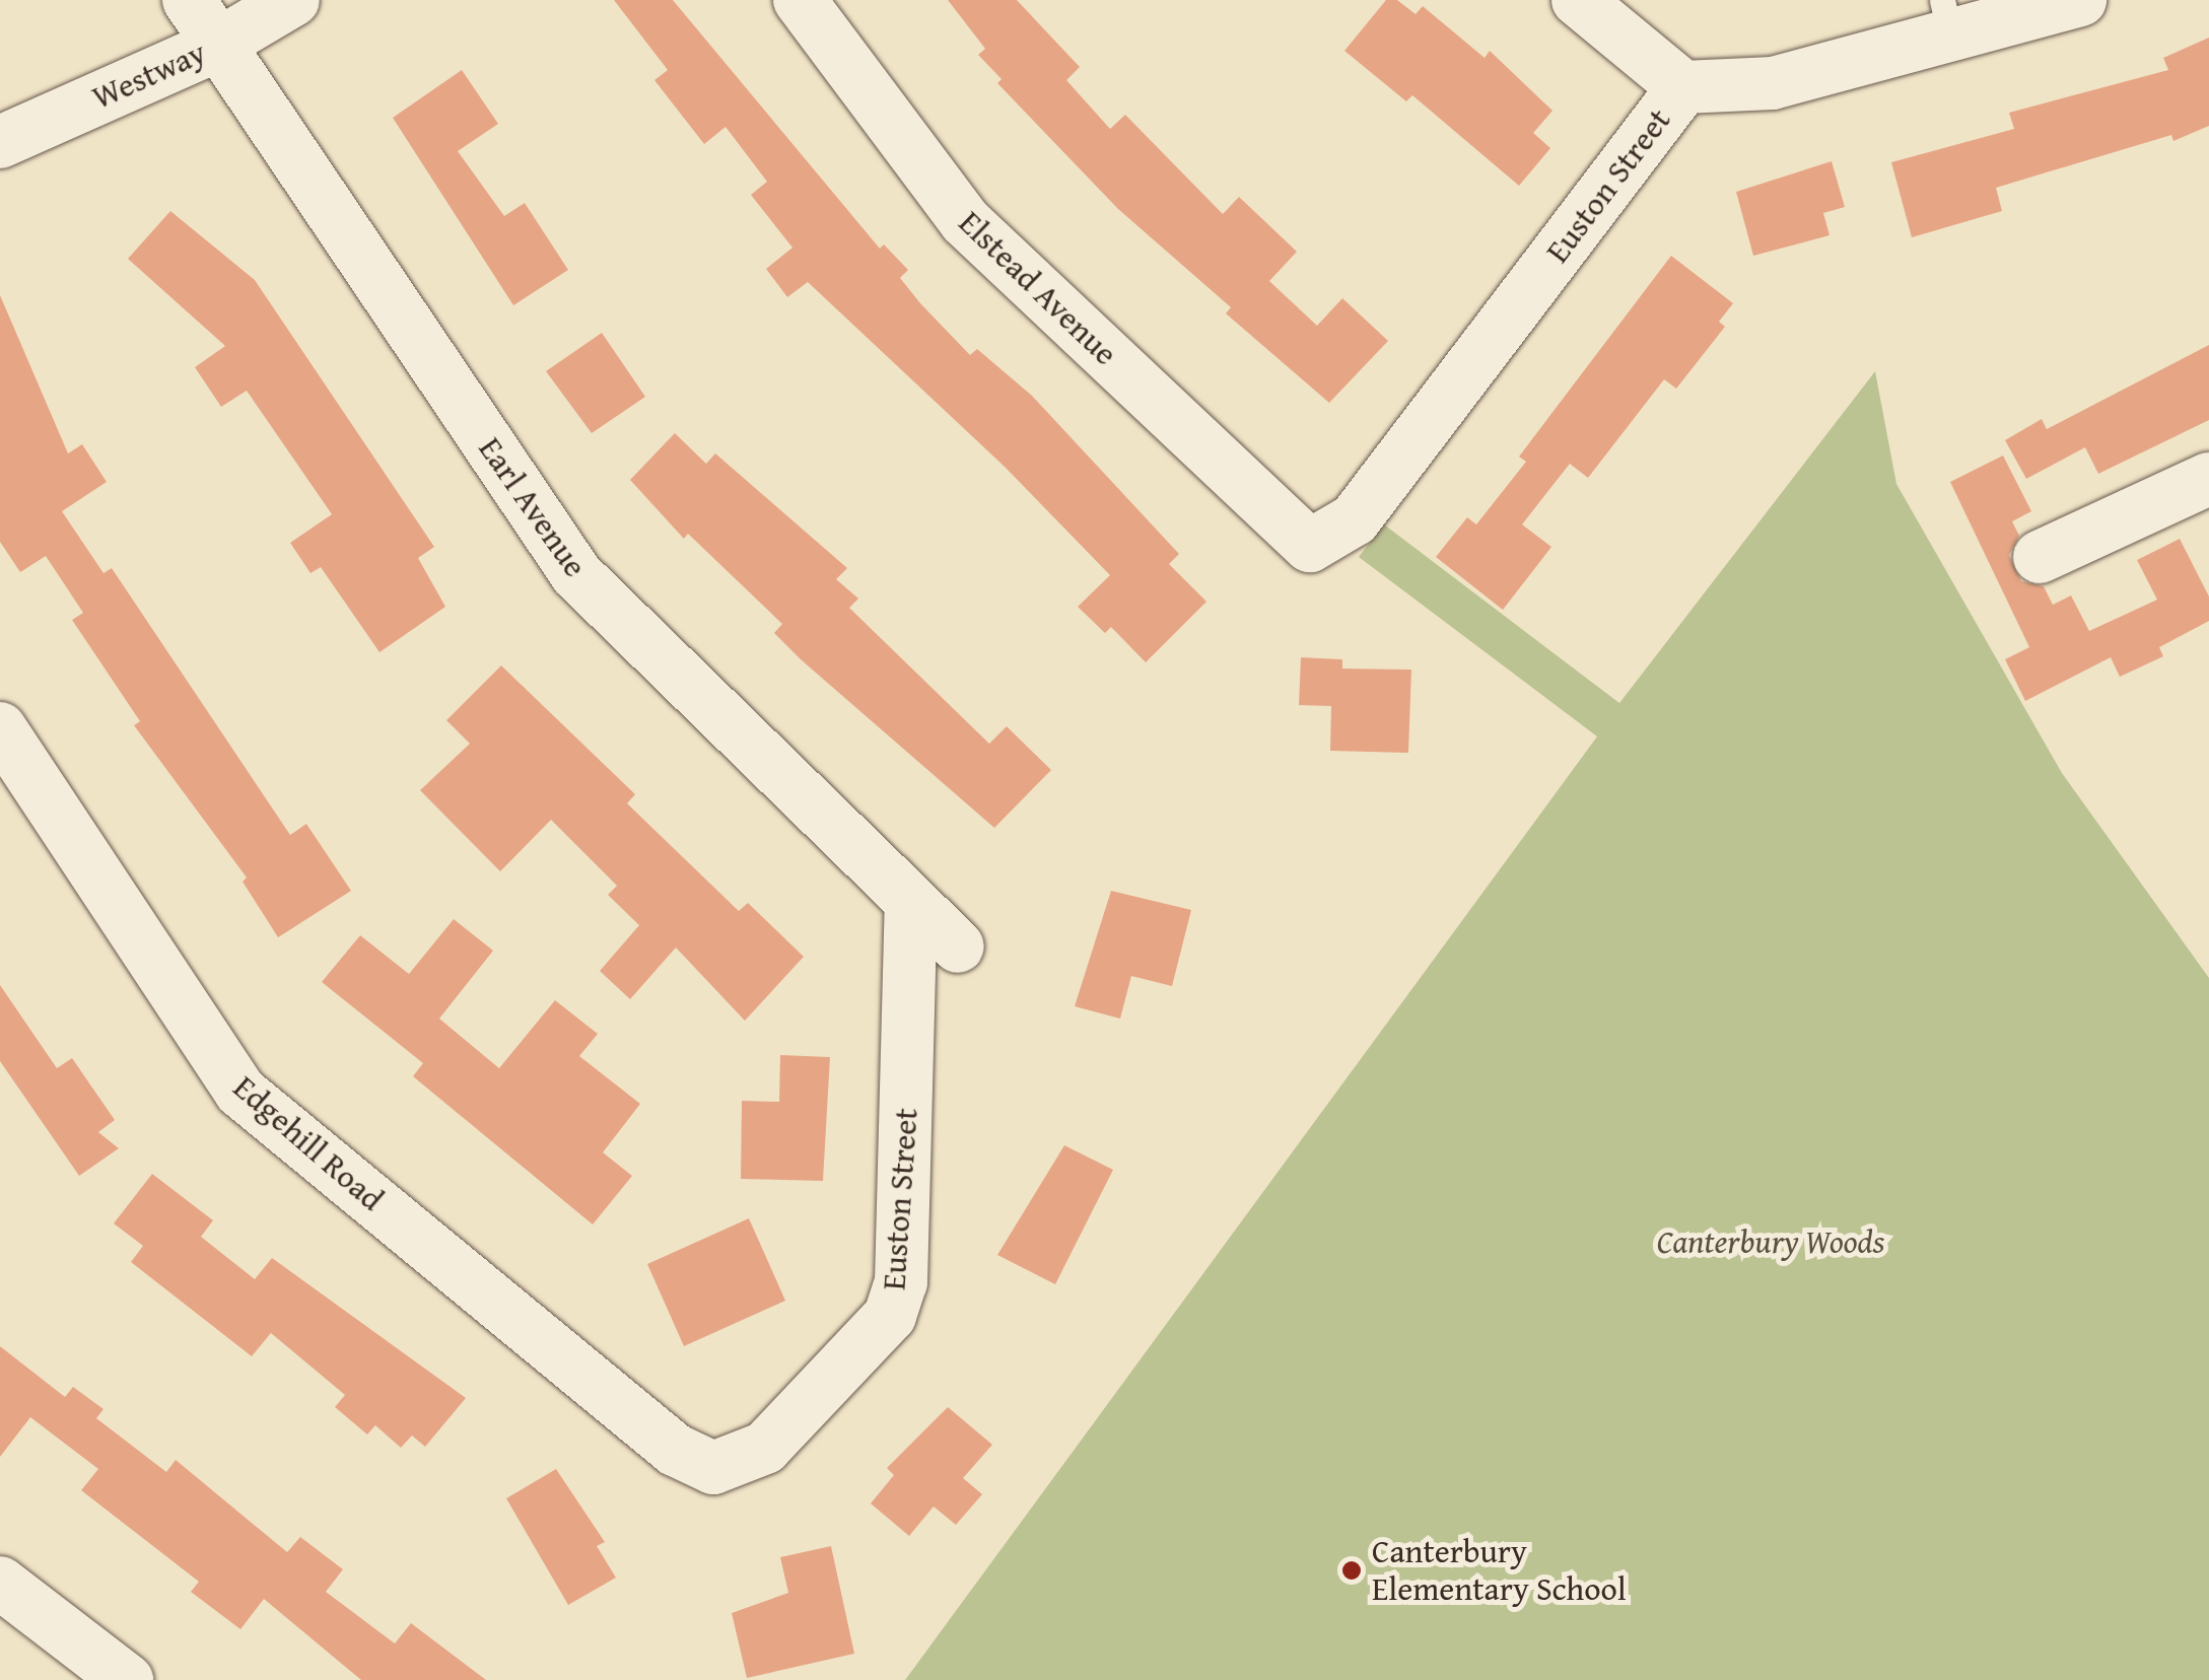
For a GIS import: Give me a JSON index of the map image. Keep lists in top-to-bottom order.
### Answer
{
  "streets": {
    "street": [
      "Westway",
      "Euston Street",
      "Elstead Avenue",
      "Earl Avenue",
      "Edgehill Road"
    ]
  },
  "crossings": [
    ["Westway", "Earl Avenue"],
    ["Euston Street", "Elstead Avenue"],
    ["Euston Street", "Earl Avenue"],
    ["Euston Street", "Edgehill Road"]
  ],
  "parks": ["Canterbury Woods"],
  "places": ["Canterbury Elementary School"]
}
